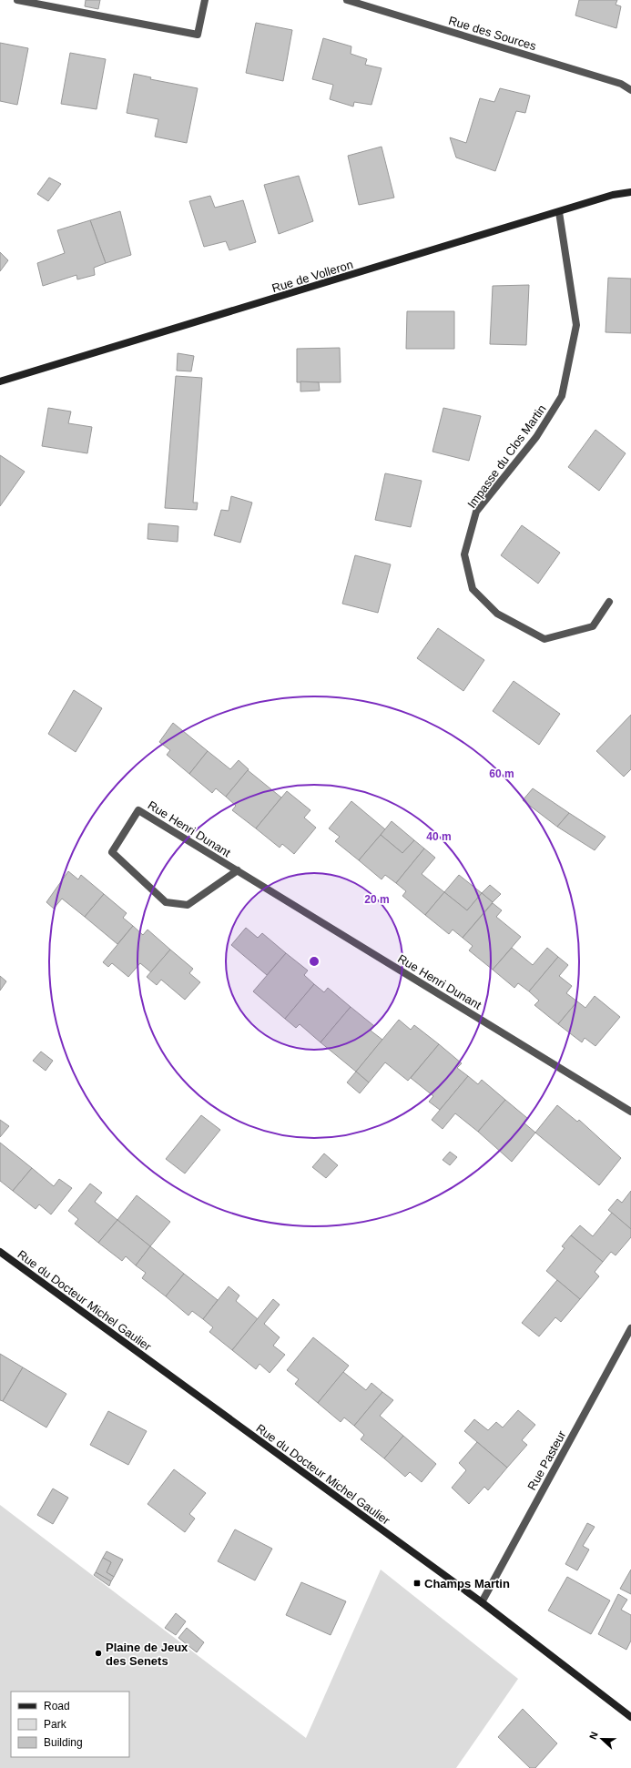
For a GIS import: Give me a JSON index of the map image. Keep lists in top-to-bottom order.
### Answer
{
  "streets": {
    "street": [
      "Rue des Sources",
      "Rue de Volleron",
      "Impasse du Clos Martin",
      "Rue Henri Dunant",
      "Rue du Docteur Michel Gaulier",
      "Rue Pasteur"
    ]
  },
  "crossings": [
    ["Rue de Volleron", "Impasse du Clos Martin"],
    ["Rue du Docteur Michel Gaulier", "Rue Pasteur"]
  ],
  "places": {
    "transit": ["Champs Martin"],
    "other": ["Plaine de Jeux des Senets"]
  },
  "legend": ["Road", "Park", "Building"],
  "north": "left",
  "rings": ["60 m", "40 m", "20 m"]
}
